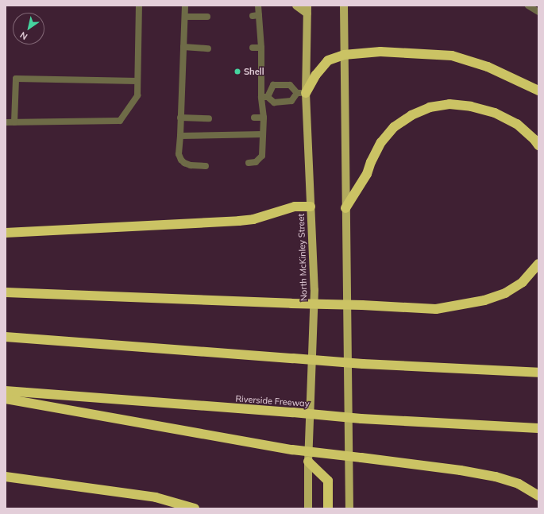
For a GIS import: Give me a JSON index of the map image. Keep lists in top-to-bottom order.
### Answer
{
  "streets": {
    "highway": ["Riverside Freeway"],
    "main road": ["North McKinley Street"]
  },
  "places": ["Shell"],
  "north": "bottom left"
}
